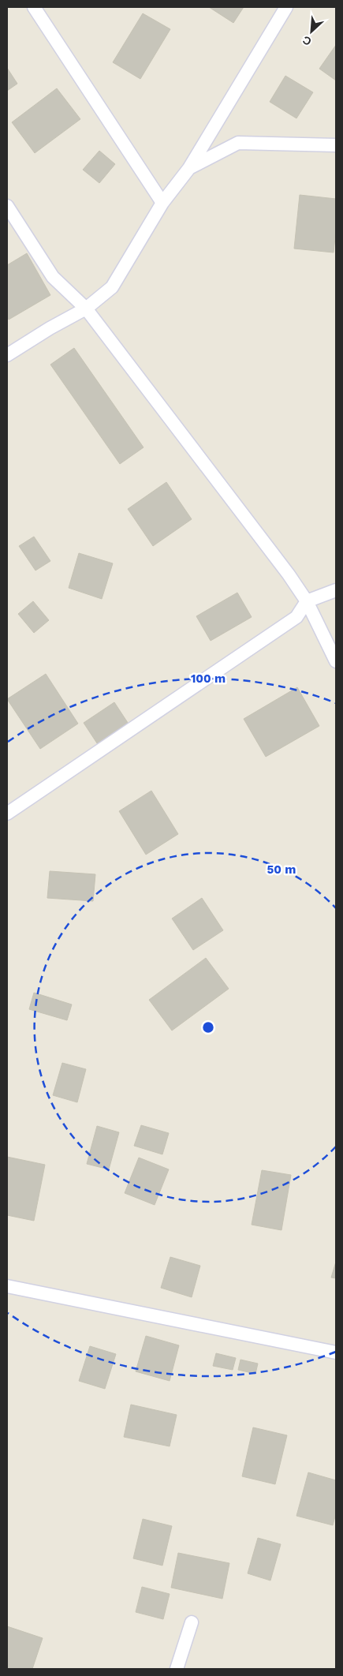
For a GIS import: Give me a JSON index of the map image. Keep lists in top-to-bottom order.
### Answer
{
  "north": "bottom left",
  "rings": ["100 m", "50 m"]
}
